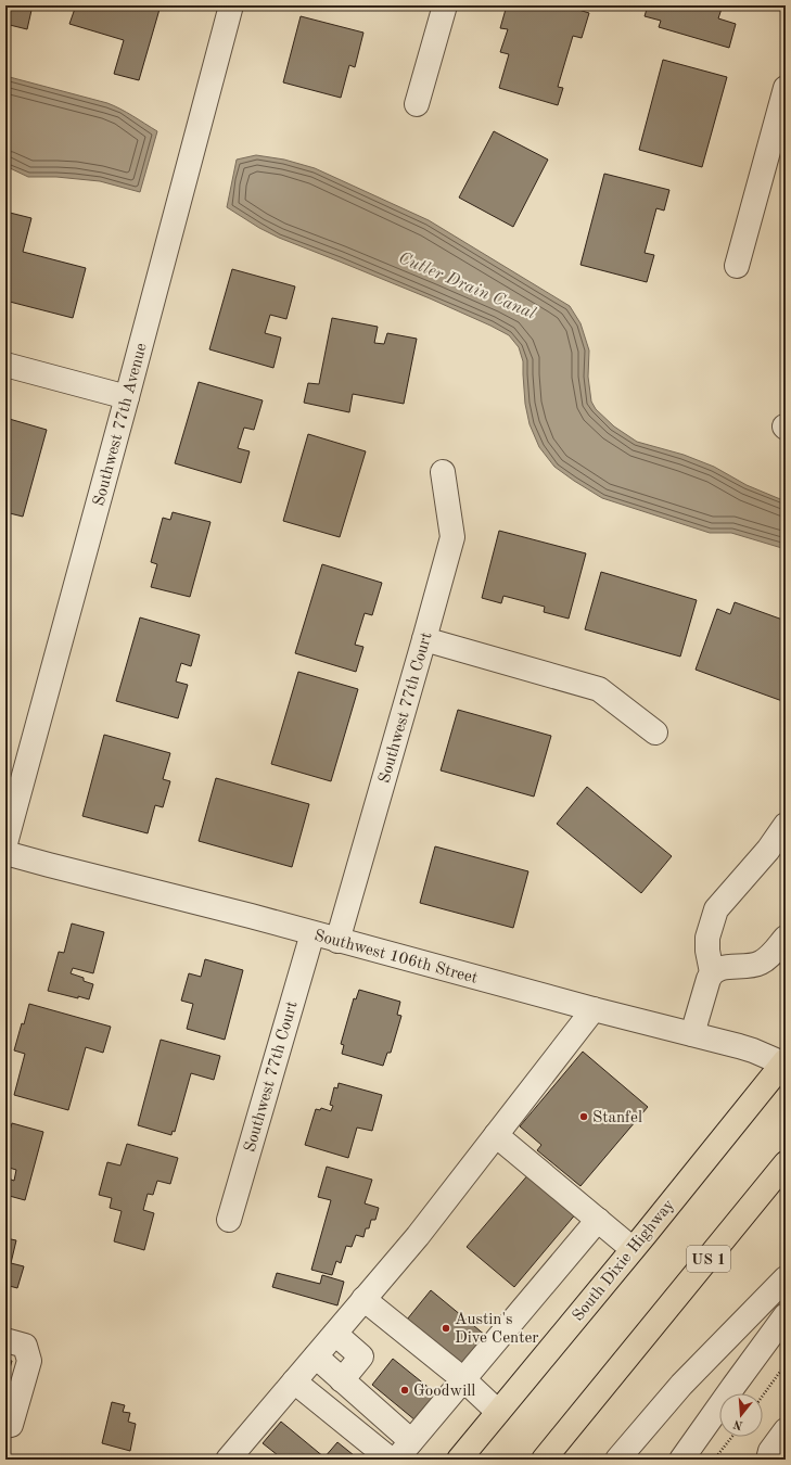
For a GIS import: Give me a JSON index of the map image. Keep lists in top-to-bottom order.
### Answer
{
  "streets": {
    "highway": ["US 1", "South Dixie Highway"],
    "street": ["Southwest 77th Avenue", "Southwest 77th Court", "Southwest 106th Street"]
  },
  "crossings": [
    ["Southwest 77th Court", "Southwest 106th Street"],
    ["Southwest 106th Street", "South Dixie Highway"]
  ],
  "water": ["Cutler Drain Canal"],
  "places": ["Stanfel", "Austin's Dive Center", "Goodwill"],
  "north": "bottom"
}
